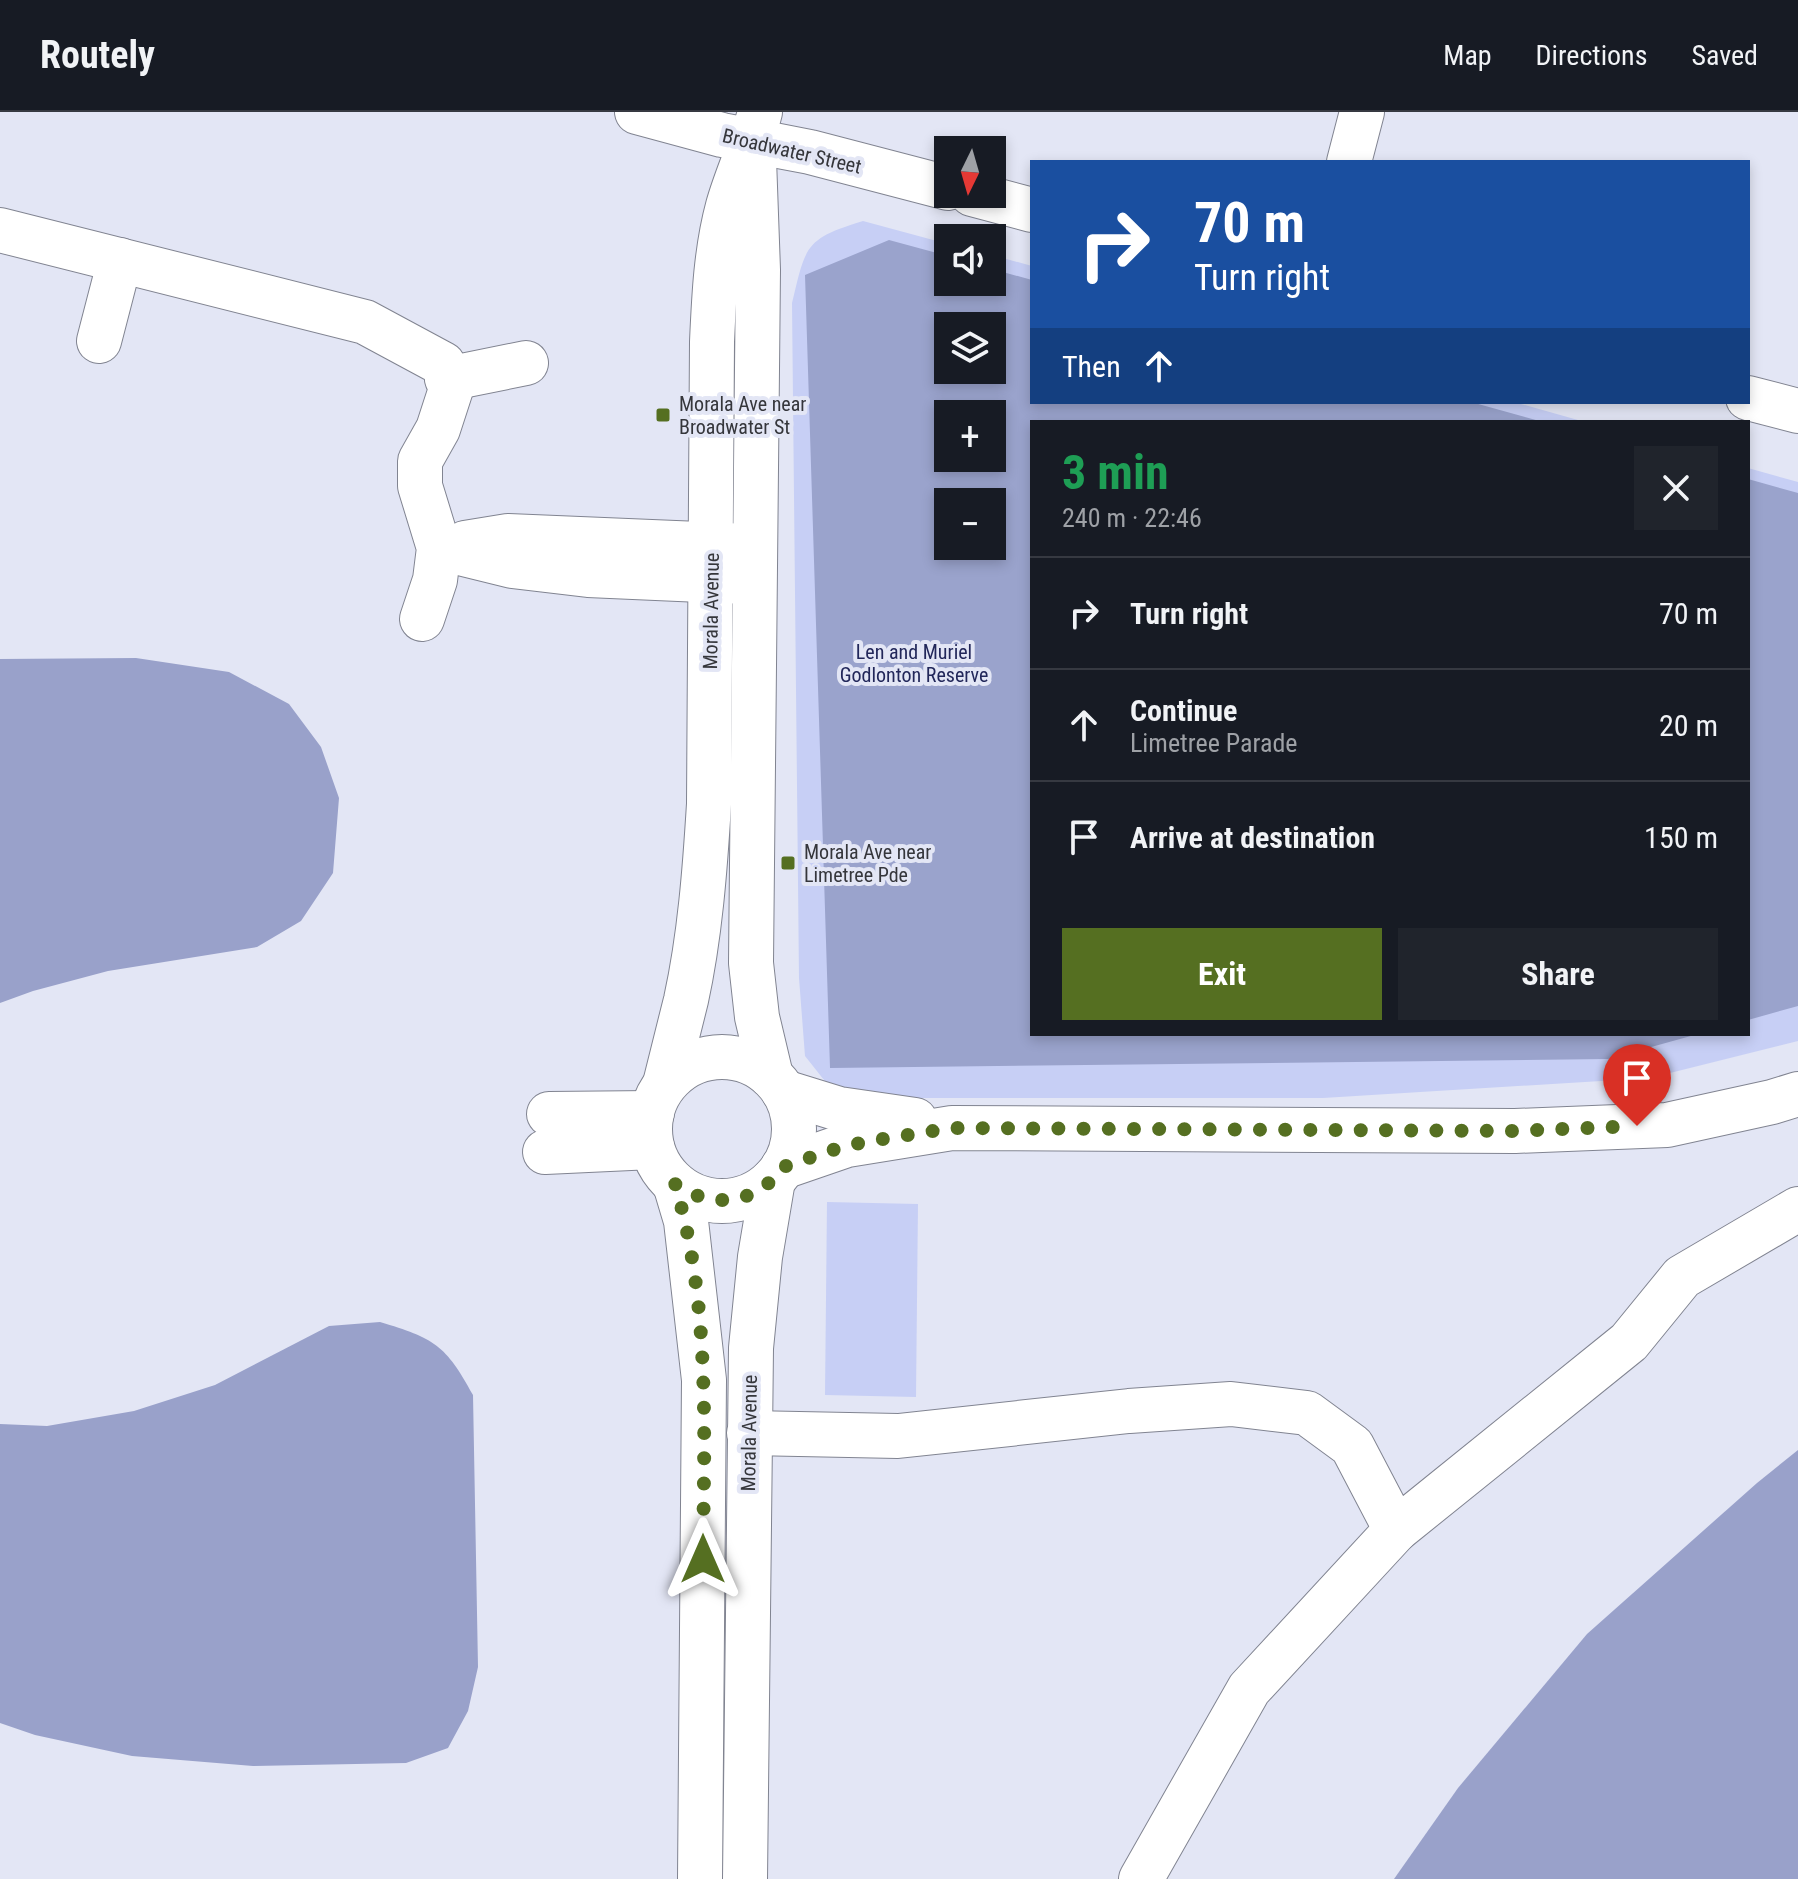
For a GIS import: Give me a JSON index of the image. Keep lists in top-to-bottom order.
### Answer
{
  "streets": {
    "main road": ["Broadwater Street", "Morala Avenue"]
  },
  "crossings": [
    ["Broadwater Street", "Morala Avenue"]
  ],
  "parks": ["Len and Muriel Godlonton Reserve"],
  "places": {
    "transit": ["Morala Ave near Broadwater St", "Morala Ave near Limetree Pde"]
  },
  "north": "bottom",
  "page": {
    "header": "Routely",
    "nav": ["Map", "Directions", "Saved"],
    "map_buttons": ["+", "−"],
    "turn": ["70 m", "Turn right"],
    "then": "Then",
    "heading": ["3 min", "240 m · 22:46"],
    "list": [
      {
        "name": "Turn right",
        "value": "70 m"
      },
      {
        "name": "Continue",
        "note": "Limetree Parade",
        "value": "20 m"
      },
      {
        "name": "Arrive at destination",
        "value": "150 m"
      }
    ],
    "buttons": ["Exit", "Share"]
  }
}
